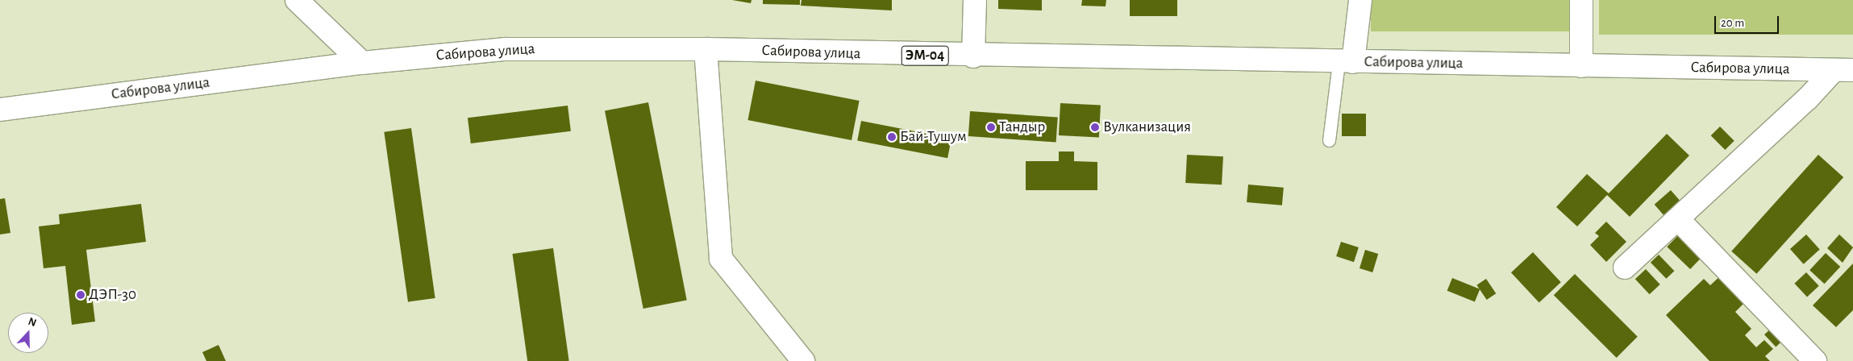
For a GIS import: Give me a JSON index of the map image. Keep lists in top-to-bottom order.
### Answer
{
  "streets": {
    "main road": ["Сабирова улица", "ЭМ-04"]
  },
  "places": [
    "Тандыр",
    "Вулканизация",
    "Бай-Тушум",
    "ДЭП-30"
  ],
  "scale_bar": "20 m",
  "north": "top"
}
